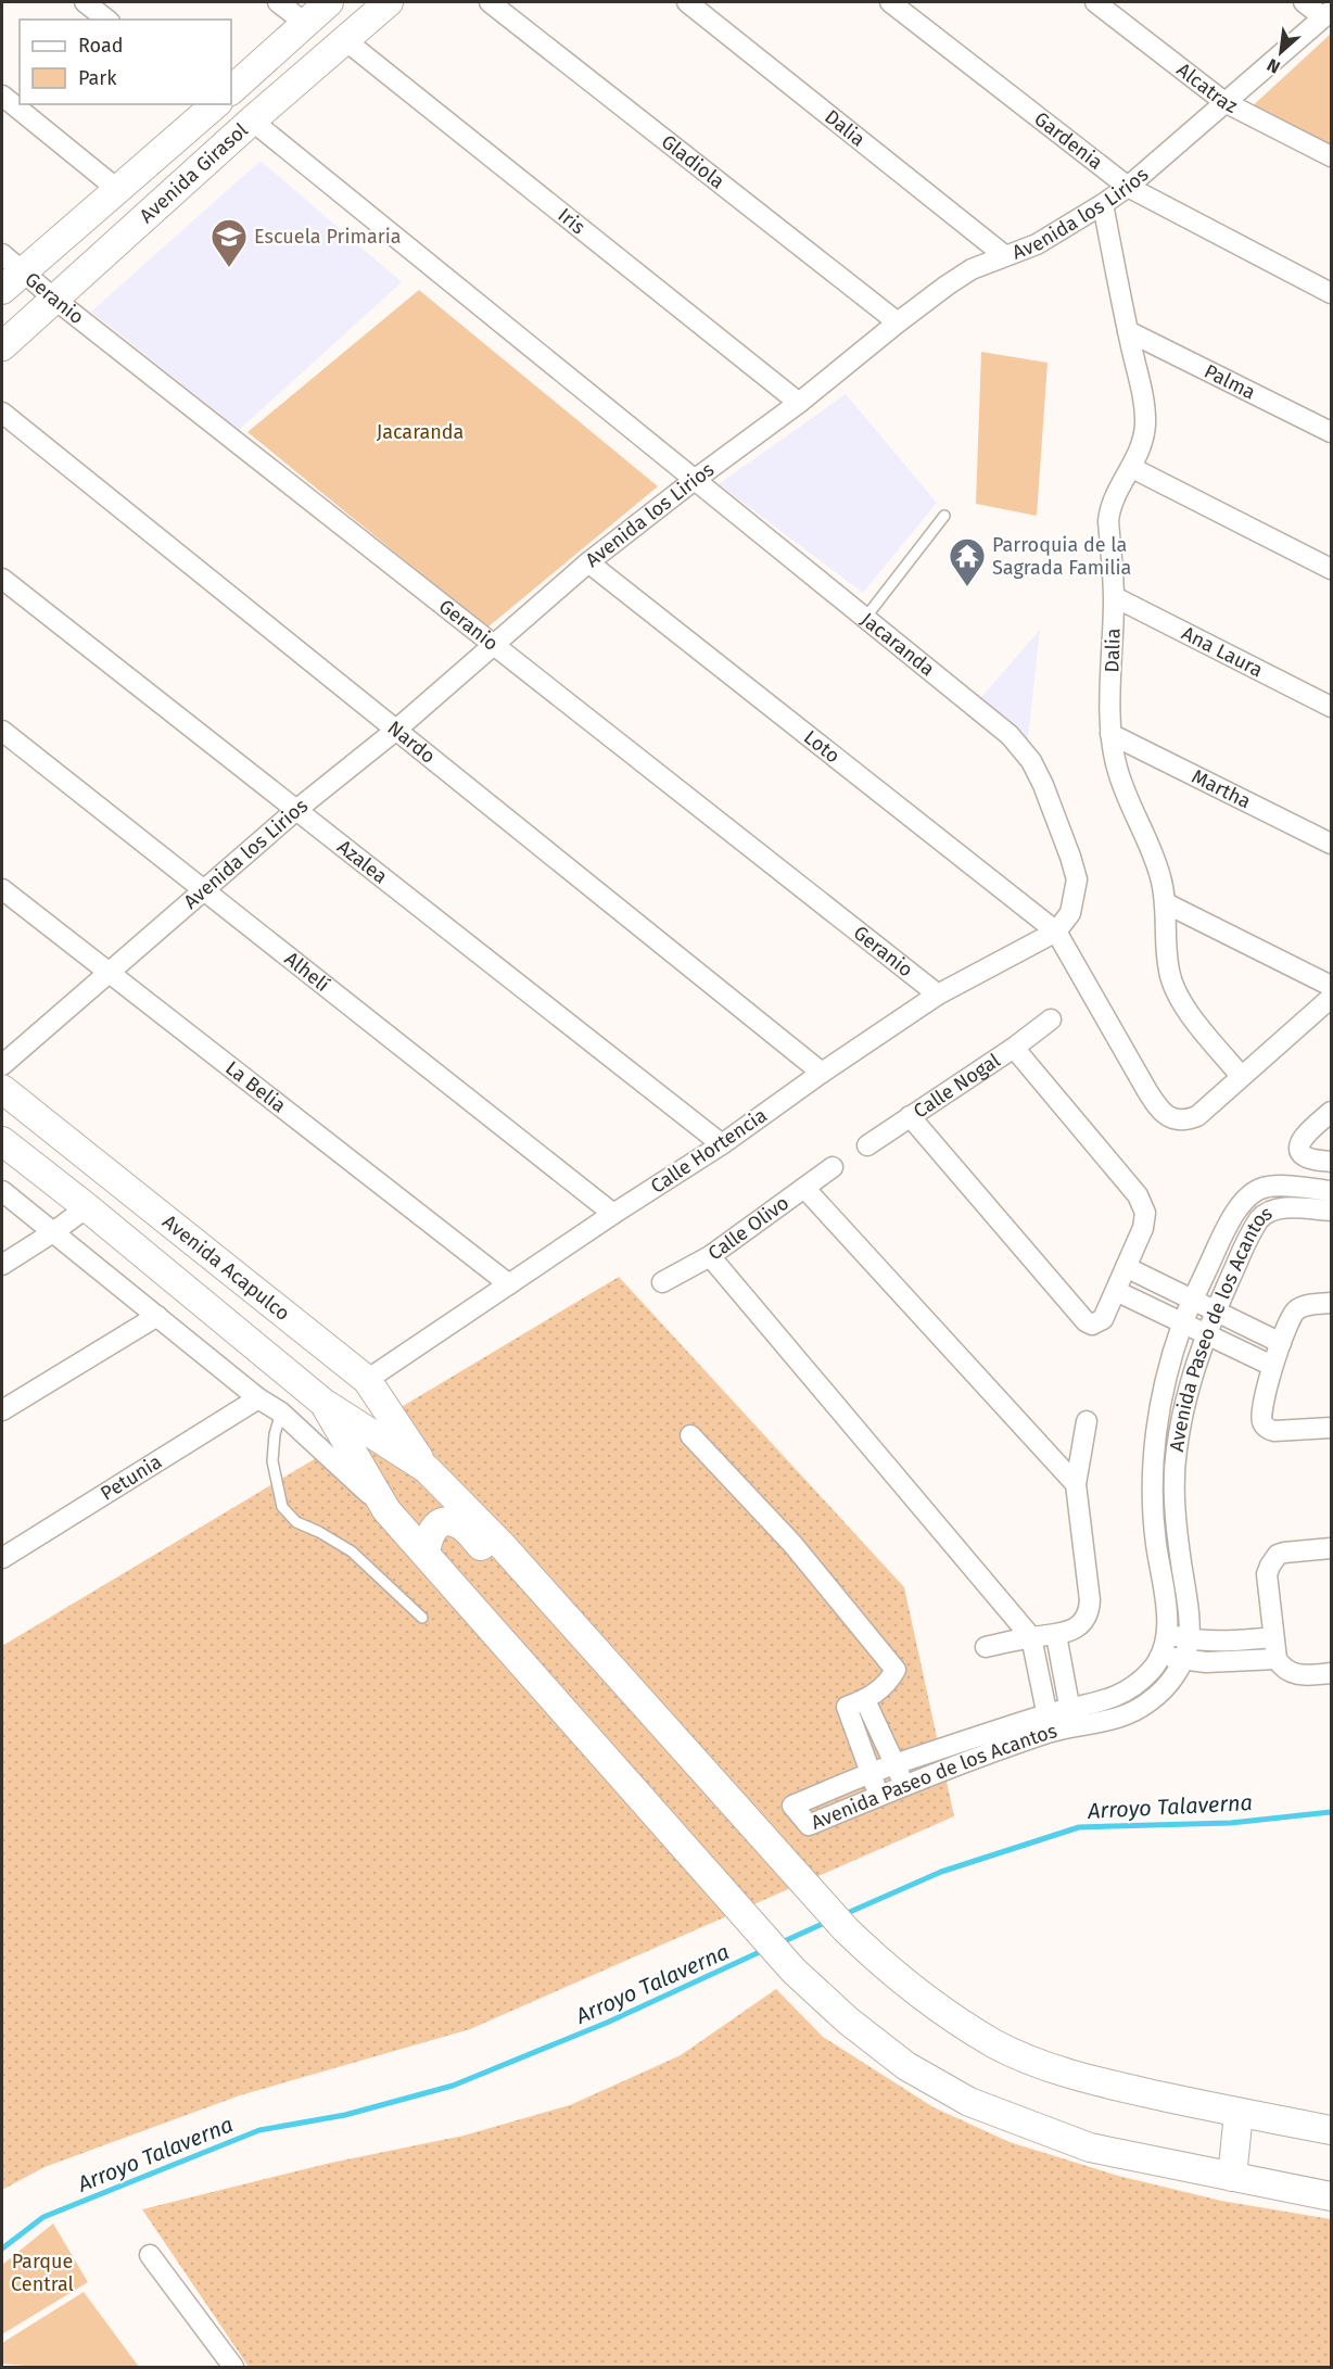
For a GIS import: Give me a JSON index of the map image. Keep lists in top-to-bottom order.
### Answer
{
  "streets": {
    "street": [
      "Alcatraz",
      "Dalia",
      "Gardenia",
      "Gladiola",
      "Avenida Girasol",
      "Avenida los Lirios",
      "Iris",
      "Geranio",
      "Palma",
      "Jacaranda",
      "Ana Laura",
      "Nardo",
      "Loto",
      "Martha",
      "Azalea",
      "Alhelí",
      "Calle Nogal",
      "La Belia",
      "Calle Hortencia",
      "Calle Olivo",
      "Avenida Acapulco",
      "Avenida Paseo de los Acantos",
      "Petunia"
    ]
  },
  "crossings": [
    ["Alcatraz", "Avenida los Lirios"],
    ["Dalia", "Avenida los Lirios"],
    ["Dalia", "Palma"],
    ["Dalia", "Ana Laura"],
    ["Dalia", "Martha"],
    ["Gardenia", "Avenida los Lirios"],
    ["Gladiola", "Avenida los Lirios"],
    ["Avenida Girasol", "Iris"],
    ["Avenida Girasol", "Geranio"],
    ["Avenida Girasol", "Jacaranda"],
    ["Avenida los Lirios", "Iris"],
    ["Avenida los Lirios", "Geranio"],
    ["Avenida los Lirios", "Jacaranda"],
    ["Avenida los Lirios", "Nardo"],
    ["Avenida los Lirios", "Loto"],
    ["Avenida los Lirios", "Azalea"],
    ["Avenida los Lirios", "Alhelí"],
    ["Avenida los Lirios", "La Belia"],
    ["Geranio", "Calle Hortencia"],
    ["Jacaranda", "Loto"],
    ["Jacaranda", "Calle Hortencia"],
    ["Nardo", "Calle Hortencia"],
    ["Loto", "Calle Hortencia"],
    ["Azalea", "Calle Hortencia"],
    ["Alhelí", "Calle Hortencia"],
    ["La Belia", "Calle Hortencia"],
    ["Calle Hortencia", "Avenida Acapulco"],
    ["Calle Olivo", "Avenida Paseo de los Acantos"]
  ],
  "water": ["Arroyo Talaverna"],
  "parks": ["Jacaranda", "Parque Central"],
  "places": {
    "school or university": ["Escuela Primaria"],
    "temple": ["Parroquia de la Sagrada Familia"]
  },
  "legend": ["Road", "Park"],
  "north": "bottom left"
}
